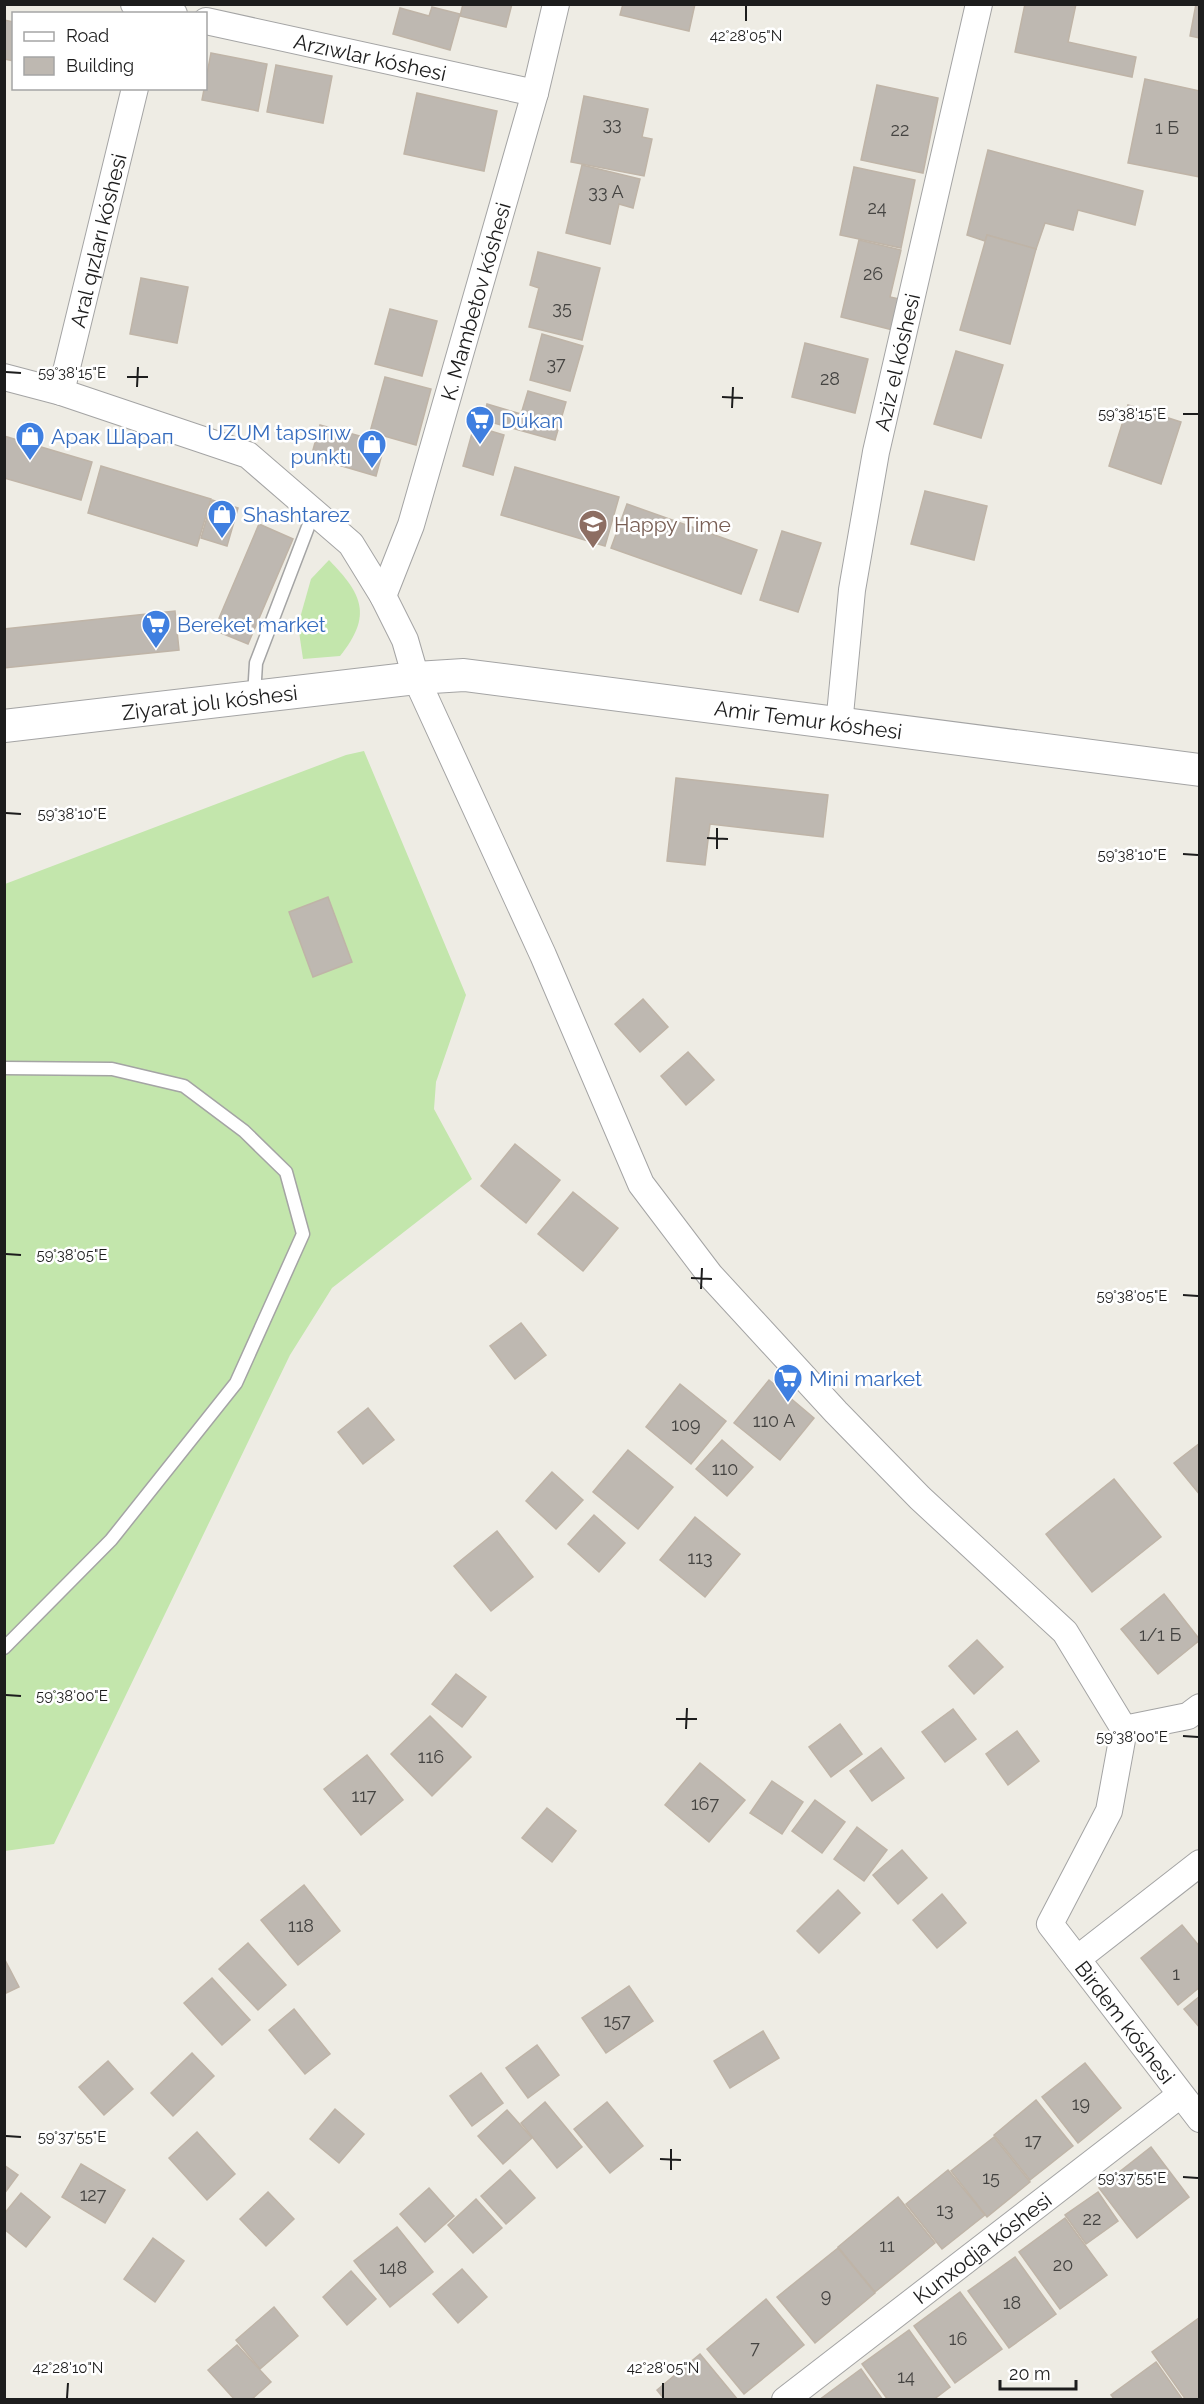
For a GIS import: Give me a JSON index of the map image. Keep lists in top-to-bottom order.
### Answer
{
  "streets": {
    "street": [
      "Arzıwlar kóshesi",
      "Aral qızları kóshesi",
      "K. Mambetov kóshesi",
      "Aziz el kóshesi",
      "Ziyarat jolı kóshesi",
      "Amir Temur kóshesi",
      "Birdem kóshesi",
      "Kunxodja kóshesi"
    ]
  },
  "crossings": [
    ["Arzıwlar kóshesi", "K. Mambetov kóshesi"],
    ["Aziz el kóshesi", "Amir Temur kóshesi"],
    ["Ziyarat jolı kóshesi", "Amir Temur kóshesi"],
    ["Birdem kóshesi", "Kunxodja kóshesi"]
  ],
  "places": {
    "supermarket": ["Dúkan", "Bereket market", "Mini market"],
    "shop": ["Арак Шарап", "UZUM tapsırıw punktı", "Shashtarez"],
    "school or university": ["Happy Time"]
  },
  "house_numbers": [
    "33",
    "1 Б",
    "22",
    "33 А",
    "24",
    "26",
    "35",
    "37",
    "28",
    "110 А",
    "109",
    "110",
    "113",
    "1/1 Б",
    "116",
    "117",
    "167",
    "118",
    "1",
    "157",
    "19",
    "17",
    "15",
    "127",
    "13",
    "22",
    "11",
    "20",
    "148",
    "9",
    "18",
    "16",
    "7",
    "14"
  ],
  "legend": ["Road", "Building"],
  "scale_bar": "20 m",
  "coordinates": [
    "42°28'05\"N",
    "59°38'15\"E",
    "59°38'10\"E",
    "59°38'05\"E",
    "59°38'00\"E",
    "59°37'55\"E",
    "42°28'10\"N"
  ]
}
